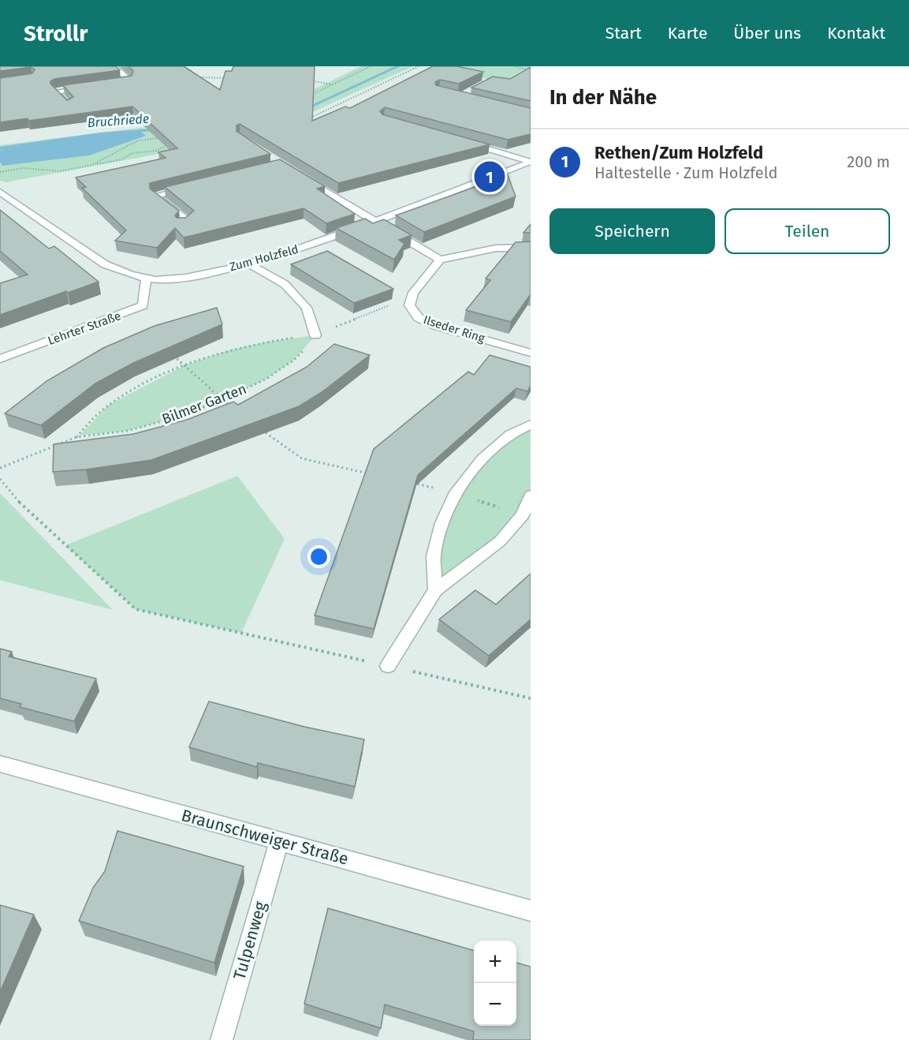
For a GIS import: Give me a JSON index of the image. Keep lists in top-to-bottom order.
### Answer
{
  "streets": {
    "street": [
      "Zum Holzfeld",
      "Lehrter Straße",
      "Ilseder Ring",
      "Braunschweiger Straße",
      "Tulpenweg"
    ],
    "path": ["Bilmer Garten"]
  },
  "crossings": [
    ["Zum Holzfeld", "Lehrter Straße"],
    ["Ilseder Ring", "Bilmer Garten"],
    ["Braunschweiger Straße", "Tulpenweg"]
  ],
  "water": ["Bruchriede"],
  "page": {
    "header": "Strollr",
    "nav": [
      "Start",
      "Karte",
      "Über uns",
      "Kontakt"
    ],
    "heading": "In der Nähe",
    "list": [
      {
        "mark": "1",
        "name": "Rethen/Zum Holzfeld",
        "note": "Haltestelle · Zum Holzfeld",
        "value": "200 m"
      }
    ],
    "pins": "1",
    "buttons": ["Speichern", "Teilen"],
    "map_buttons": ["+", "−"]
  }
}
